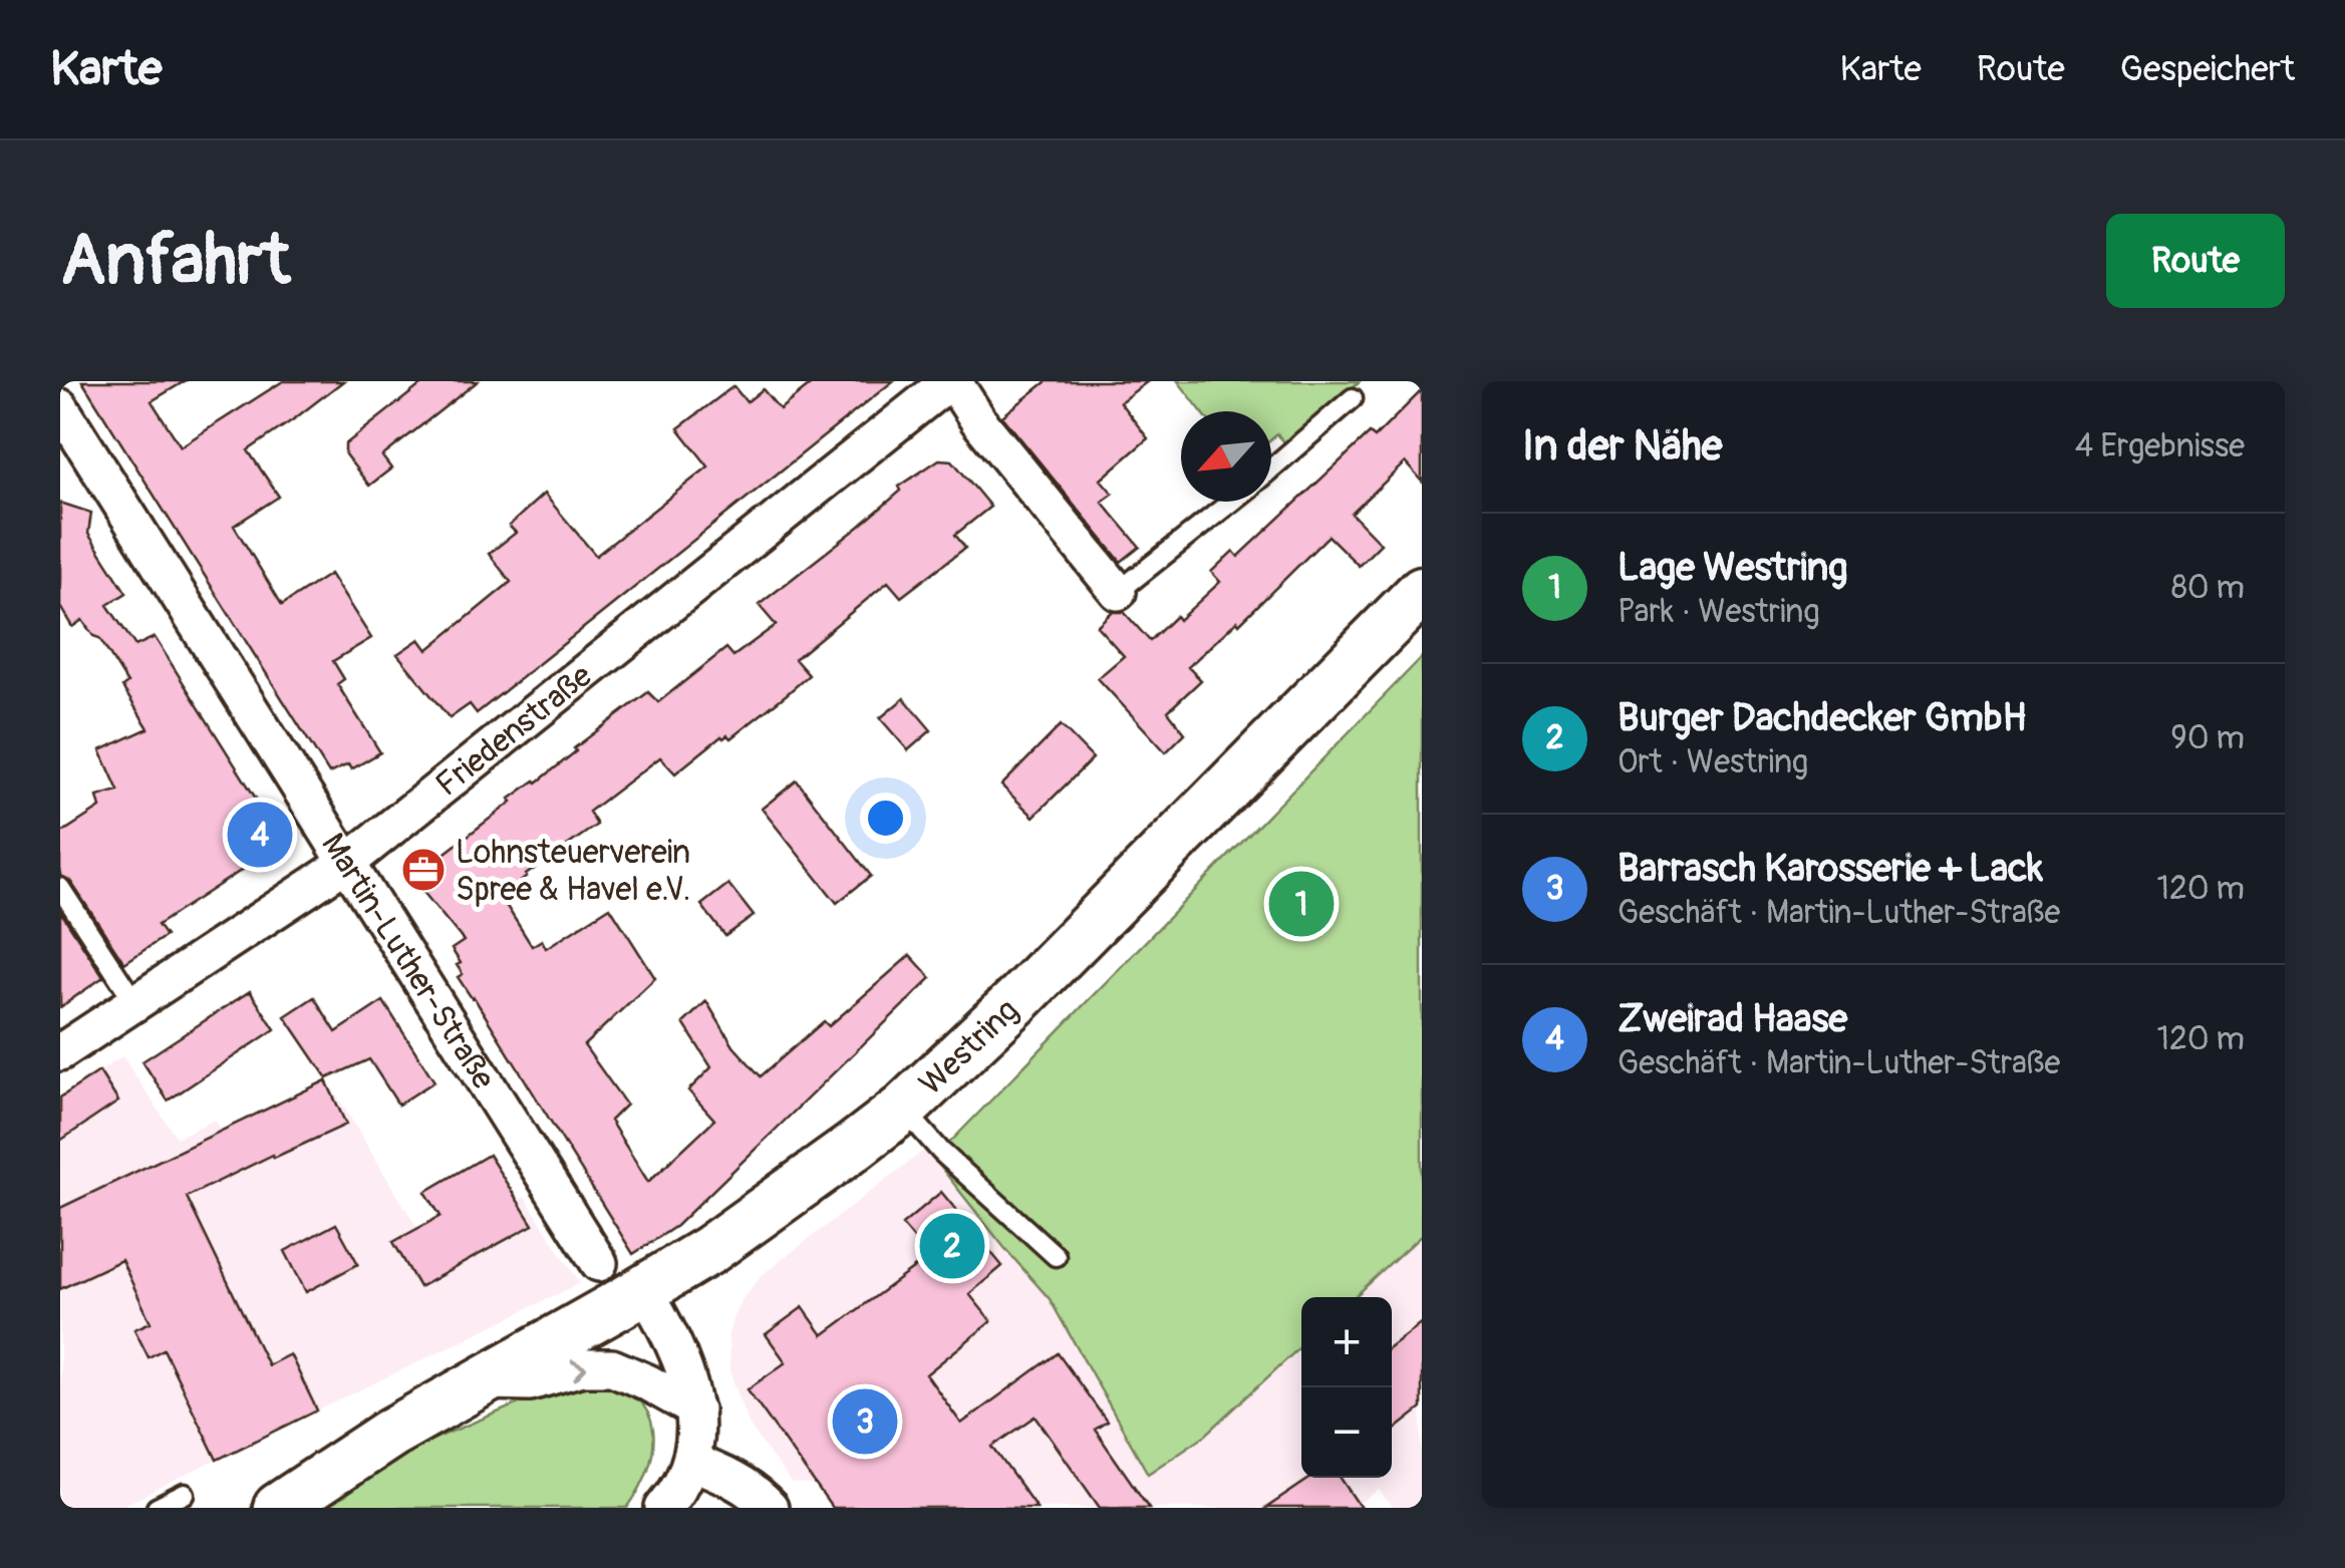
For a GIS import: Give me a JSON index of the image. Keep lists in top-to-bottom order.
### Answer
{
  "streets": {
    "main road": ["Westring"],
    "street": ["Friedenstraße", "Martin-Luther-Straße"]
  },
  "crossings": [
    ["Friedenstraße", "Martin-Luther-Straße"]
  ],
  "places": {
    "office": ["Lohnsteuerverein Spree & Havel e.V."]
  },
  "north": "bottom left",
  "page": {
    "header": "Karte",
    "nav": ["Karte", "Route", "Gespeichert"],
    "buttons": "Route",
    "title": "Anfahrt",
    "heading": ["In der Nähe", "4 Ergebnisse"],
    "list": [
      {
        "mark": "1",
        "name": "Lage Westring",
        "note": "Park · Westring",
        "value": "80 m"
      },
      {
        "mark": "2",
        "name": "Burger Dachdecker GmbH",
        "note": "Ort · Westring",
        "value": "90 m"
      },
      {
        "mark": "3",
        "name": "Barrasch Karosserie + Lack",
        "note": "Geschäft · Martin-Luther-Straße",
        "value": "120 m"
      },
      {
        "mark": "4",
        "name": "Zweirad Haase",
        "note": "Geschäft · Martin-Luther-Straße",
        "value": "120 m"
      }
    ],
    "pins": [
      "4",
      "1",
      "2",
      "3"
    ],
    "map_buttons": ["+", "−"]
  }
}
